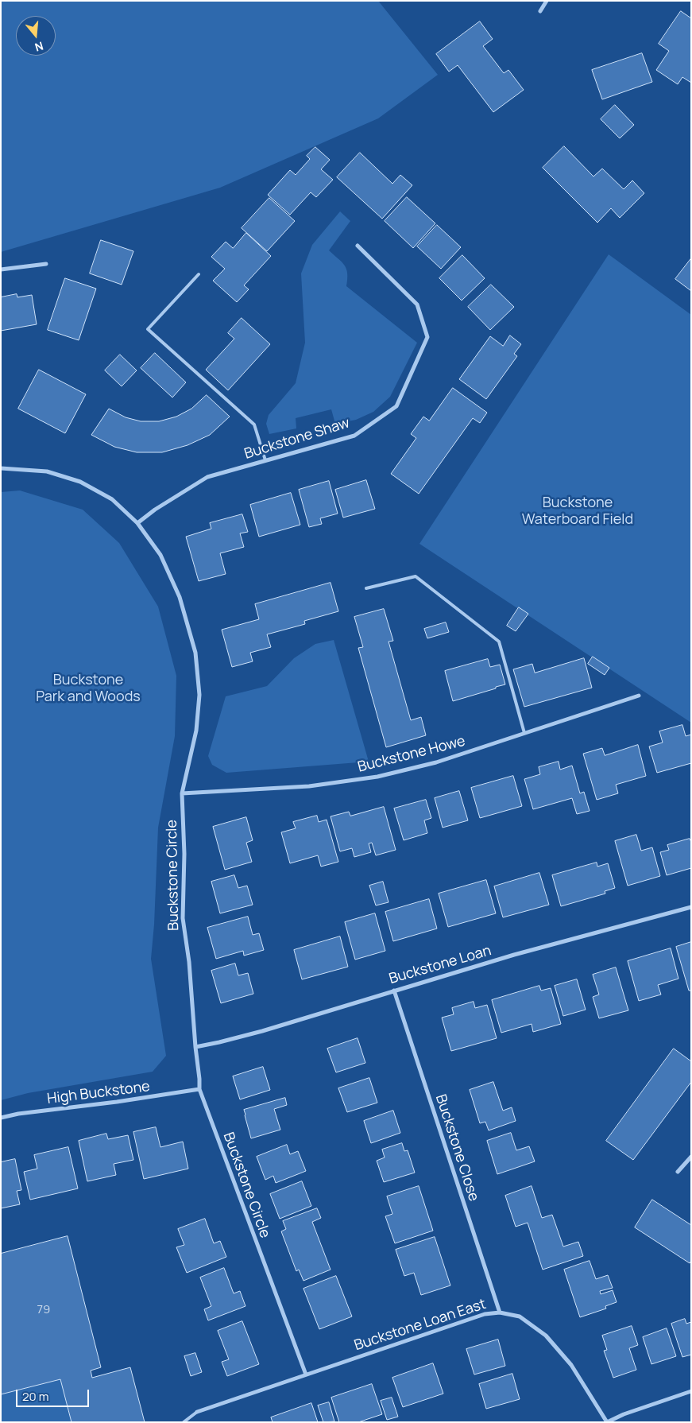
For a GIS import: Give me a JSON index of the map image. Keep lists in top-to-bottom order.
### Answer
{
  "streets": {
    "street": [
      "Buckstone Shaw",
      "Buckstone Howe",
      "Buckstone Circle",
      "Buckstone Loan",
      "High Buckstone",
      "Buckstone Close",
      "Buckstone Loan East"
    ]
  },
  "crossings": [
    ["Buckstone Shaw", "Buckstone Circle"],
    ["Buckstone Howe", "Buckstone Circle"],
    ["Buckstone Circle", "Buckstone Loan"],
    ["Buckstone Circle", "High Buckstone"],
    ["Buckstone Circle", "Buckstone Loan East"],
    ["Buckstone Loan", "Buckstone Close"],
    ["Buckstone Close", "Buckstone Loan East"]
  ],
  "parks": ["Buckstone Waterboard Field", "Buckstone Park and Woods"],
  "house_numbers": ["79"],
  "scale_bar": "20 m",
  "north": "bottom"
}
